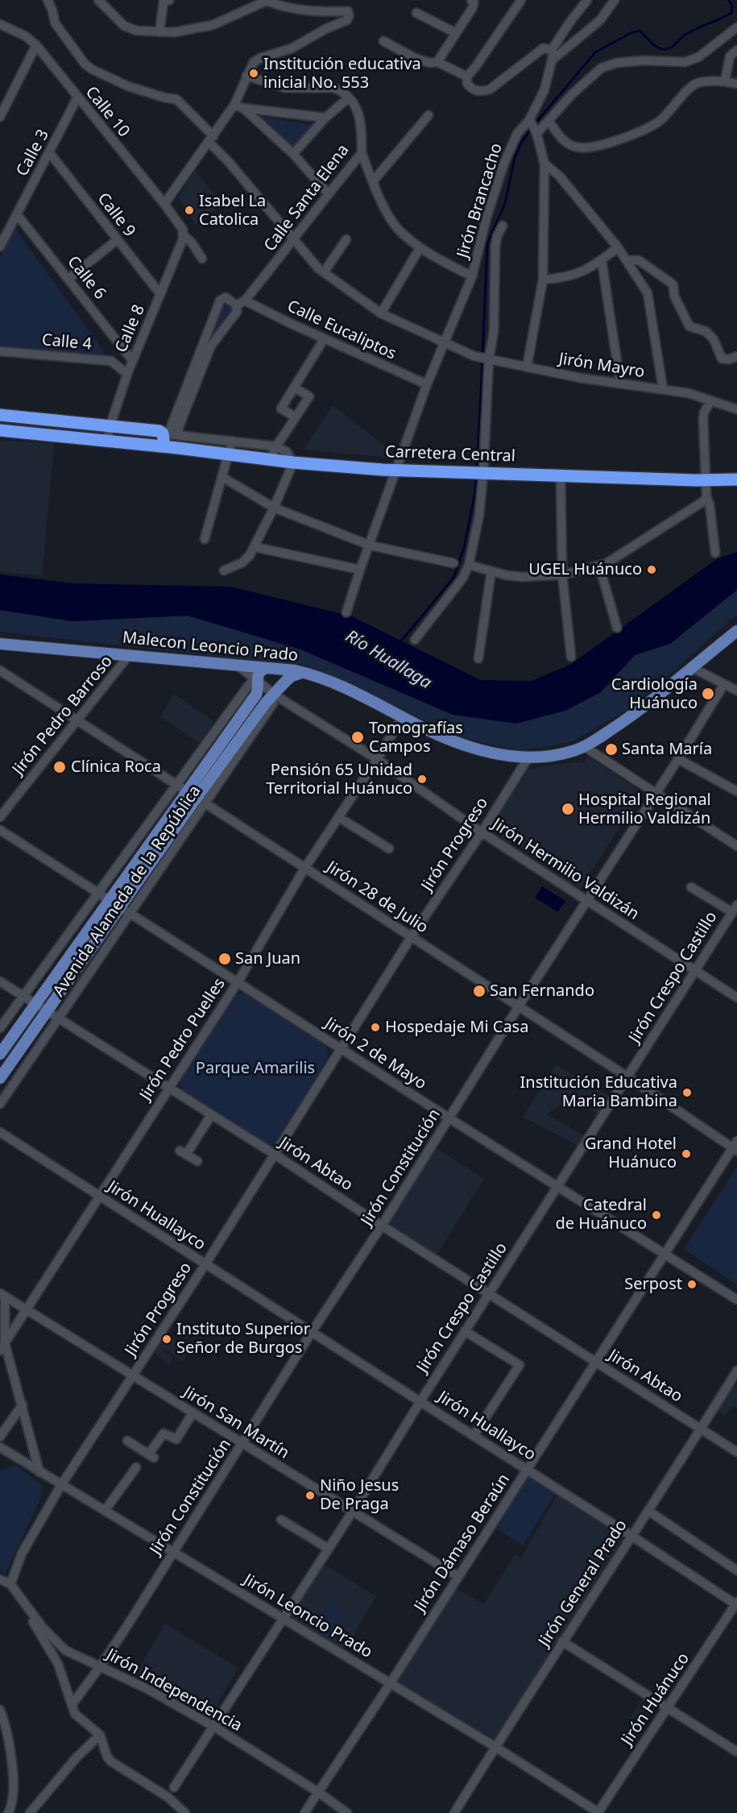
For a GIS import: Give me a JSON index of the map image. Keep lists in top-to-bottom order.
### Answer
{
  "streets": {
    "highway": ["Carretera Central"],
    "main road": ["Malecon Leoncio Prado", "Avenida Alameda de la República"],
    "street": [
      "Calle 10",
      "Calle 3",
      "Calle Santa Elena",
      "Jirón Brancacho",
      "Calle 9",
      "Calle 6",
      "Calle 8",
      "Calle Eucaliptos",
      "Calle 4",
      "Jirón Mayro",
      "Jirón Pedro Barroso",
      "Jirón Progreso",
      "Jirón Hermilio Valdizán",
      "Jirón 28 de Julio",
      "Jirón Crespo Castillo",
      "Jirón Pedro Puelles",
      "Jirón 2 de Mayo",
      "Jirón Abtao",
      "Jirón Constitución",
      "Jirón Huallayco",
      "Jirón San Martín",
      "Jirón Dámaso Beraún",
      "Jirón General Prado",
      "Jirón Leoncio Prado",
      "Jirón Independencia",
      "Jirón Huánuco"
    ]
  },
  "crossings": [
    ["Calle 10", "Calle 3"],
    ["Calle 10", "Calle 8"],
    ["Calle 3", "Calle 9"],
    ["Calle 3", "Calle 6"],
    ["Calle Santa Elena", "Calle Eucaliptos"],
    ["Jirón Brancacho", "Calle Eucaliptos"],
    ["Jirón Brancacho", "Jirón Mayro"],
    ["Jirón Brancacho", "Carretera Central"],
    ["Calle 9", "Calle 8"],
    ["Calle 6", "Calle 8"],
    ["Calle 8", "Calle 4"],
    ["Calle 8", "Carretera Central"],
    ["Malecon Leoncio Prado", "Jirón Pedro Barroso"],
    ["Malecon Leoncio Prado", "Jirón Progreso"],
    ["Malecon Leoncio Prado", "Jirón Hermilio Valdizán"],
    ["Malecon Leoncio Prado", "Avenida Alameda de la República"],
    ["Malecon Leoncio Prado", "Jirón Pedro Puelles"],
    ["Jirón Pedro Barroso", "Jirón 28 de Julio"],
    ["Jirón Progreso", "Jirón Hermilio Valdizán"],
    ["Jirón Progreso", "Jirón 28 de Julio"],
    ["Jirón Progreso", "Jirón 2 de Mayo"],
    ["Jirón Progreso", "Jirón Abtao"],
    ["Jirón Progreso", "Jirón Huallayco"],
    ["Jirón Progreso", "Jirón San Martín"],
    ["Jirón Progreso", "Jirón Leoncio Prado"],
    ["Jirón Progreso", "Jirón Independencia"],
    ["Jirón Hermilio Valdizán", "Avenida Alameda de la República"],
    ["Jirón Hermilio Valdizán", "Jirón Crespo Castillo"],
    ["Jirón Hermilio Valdizán", "Jirón Pedro Puelles"],
    ["Jirón Hermilio Valdizán", "Jirón Constitución"],
    ["Avenida Alameda de la República", "Jirón 28 de Julio"],
    ["Avenida Alameda de la República", "Jirón 2 de Mayo"],
    ["Avenida Alameda de la República", "Jirón Abtao"],
    ["Jirón 28 de Julio", "Jirón Crespo Castillo"],
    ["Jirón 28 de Julio", "Jirón Pedro Puelles"],
    ["Jirón 28 de Julio", "Jirón Constitución"],
    ["Jirón 28 de Julio", "Jirón Dámaso Beraún"],
    ["Jirón Crespo Castillo", "Jirón 2 de Mayo"],
    ["Jirón Crespo Castillo", "Jirón Abtao"],
    ["Jirón Crespo Castillo", "Jirón Huallayco"],
    ["Jirón Crespo Castillo", "Jirón San Martín"],
    ["Jirón Crespo Castillo", "Jirón Leoncio Prado"],
    ["Jirón Crespo Castillo", "Jirón Independencia"],
    ["Jirón Pedro Puelles", "Jirón 2 de Mayo"],
    ["Jirón Pedro Puelles", "Jirón Abtao"],
    ["Jirón Pedro Puelles", "Jirón Huallayco"],
    ["Jirón Pedro Puelles", "Jirón San Martín"],
    ["Jirón 2 de Mayo", "Jirón Constitución"],
    ["Jirón 2 de Mayo", "Jirón Dámaso Beraún"],
    ["Jirón Abtao", "Jirón Constitución"],
    ["Jirón Abtao", "Jirón Dámaso Beraún"],
    ["Jirón Abtao", "Jirón General Prado"],
    ["Jirón Constitución", "Jirón Huallayco"],
    ["Jirón Constitución", "Jirón San Martín"],
    ["Jirón Constitución", "Jirón Leoncio Prado"],
    ["Jirón Constitución", "Jirón Independencia"],
    ["Jirón Huallayco", "Jirón Dámaso Beraún"],
    ["Jirón Huallayco", "Jirón General Prado"],
    ["Jirón Huallayco", "Jirón Huánuco"],
    ["Jirón San Martín", "Jirón Dámaso Beraún"],
    ["Jirón Dámaso Beraún", "Jirón Leoncio Prado"],
    ["Jirón Dámaso Beraún", "Jirón Independencia"],
    ["Jirón General Prado", "Jirón Leoncio Prado"],
    ["Jirón Leoncio Prado", "Jirón Huánuco"]
  ],
  "water": ["Río Huallaga"],
  "parks": ["Parque Amarilis"],
  "places": [
    "Institución educativa inicial No. 553",
    "Isabel La Catolica",
    "UGEL Huánuco",
    "Cardiología Huánuco",
    "Tomografías Campos",
    "Santa María",
    "Clínica Roca",
    "Pensión 65 Unidad Territorial Huánuco",
    "Hospital Regional Hermilio Valdizán",
    "San Juan",
    "San Fernando",
    "Hospedaje Mi Casa",
    "Institución Educativa Maria Bambina",
    "Grand Hotel Huánuco",
    "Catedral de Huánuco",
    "Serpost",
    "Instituto Superior Señor de Burgos",
    "Niño Jesus De Praga"
  ]
}
